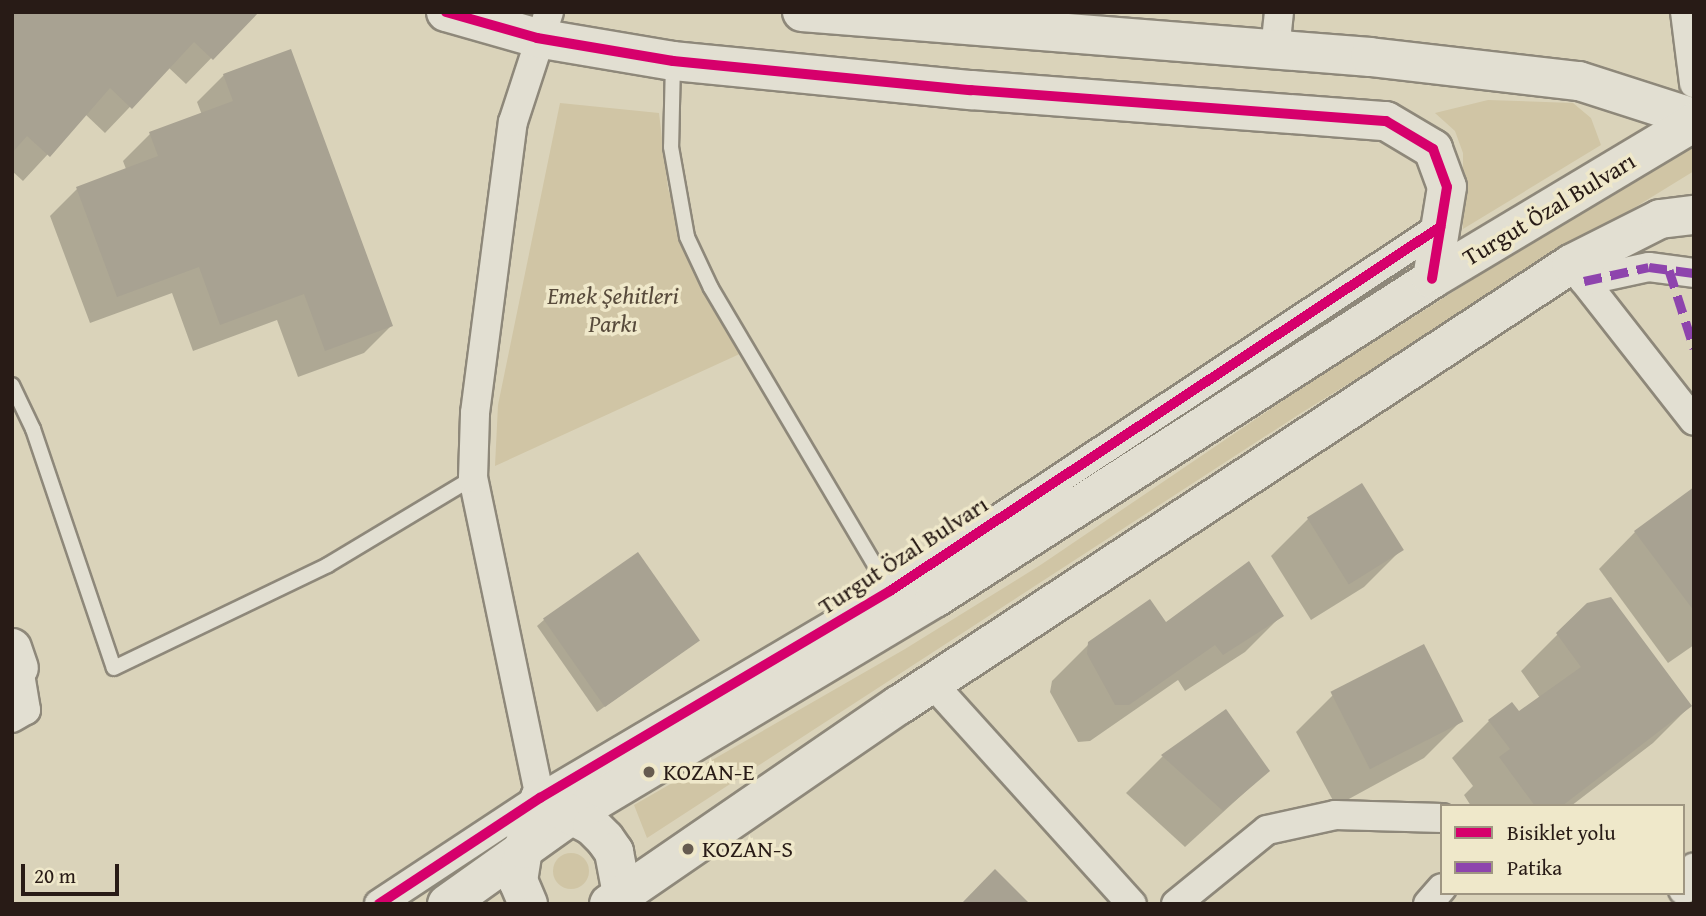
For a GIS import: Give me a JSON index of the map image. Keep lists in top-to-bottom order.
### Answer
{
  "streets": {
    "main road": ["Turgut Özal Bulvarı"]
  },
  "parks": ["Emek Şehitleri Parkı"],
  "places": ["KOZAN-E", "KOZAN-S"],
  "legend": ["Bisiklet yolu", "Patika"],
  "scale_bar": "20 m"
}
